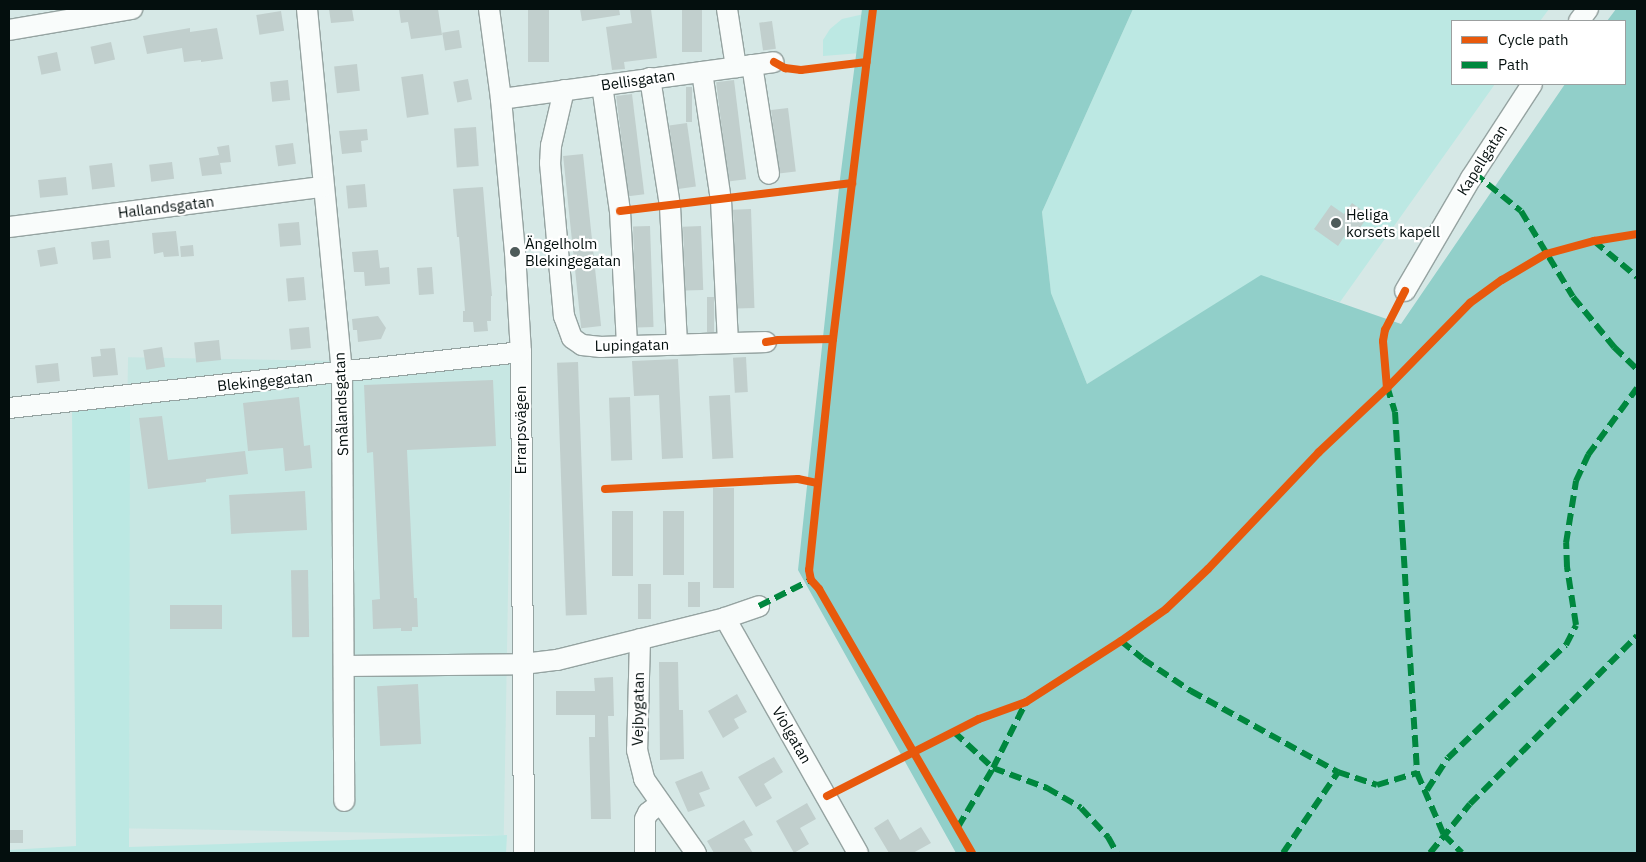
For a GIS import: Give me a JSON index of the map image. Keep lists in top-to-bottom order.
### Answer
{
  "streets": {
    "street": [
      "Bellisgatan",
      "Kapellgatan",
      "Hallandsgatan",
      "Lupingatan",
      "Blekingegatan",
      "Smålandsgatan",
      "Errarpsvägen",
      "Vejbygatan",
      "Violgatan"
    ]
  },
  "crossings": [
    ["Bellisgatan", "Lupingatan"],
    ["Bellisgatan", "Errarpsvägen"],
    ["Hallandsgatan", "Smålandsgatan"],
    ["Blekingegatan", "Smålandsgatan"],
    ["Blekingegatan", "Errarpsvägen"]
  ],
  "places": ["Heliga korsets kapell", "Ängelholm Blekingegatan"],
  "legend": ["Cycle path", "Path"]
}
